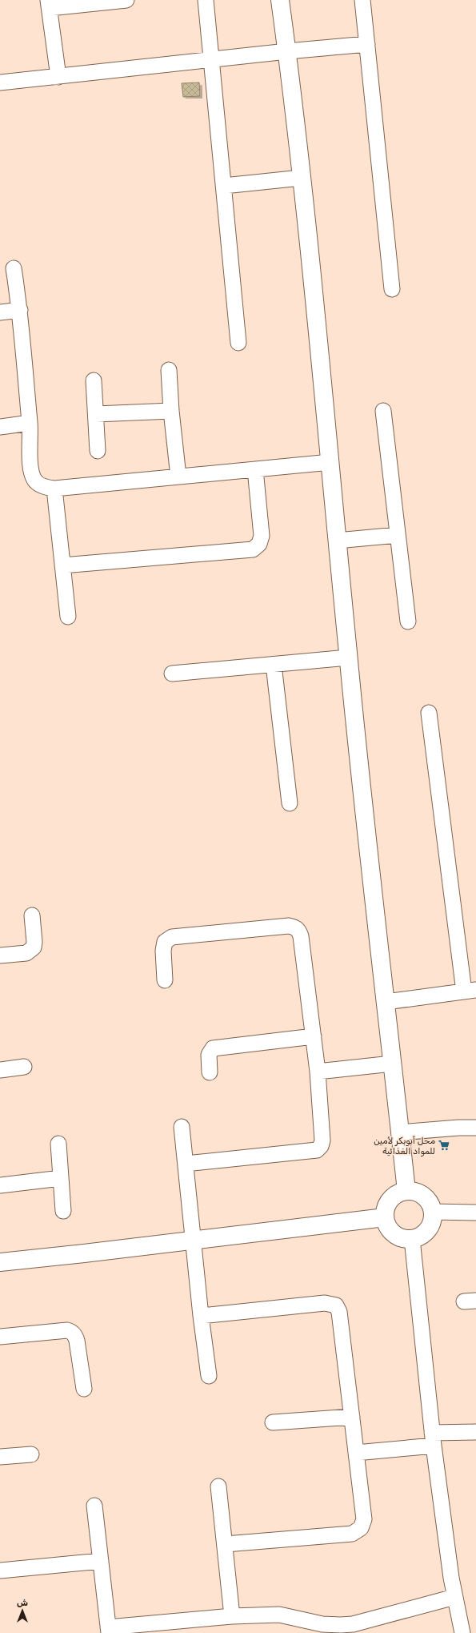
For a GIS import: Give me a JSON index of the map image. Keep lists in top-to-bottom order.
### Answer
{
  "places": {
    "supermarket": ["محل أبوبكر لأمين للمواد الغذائية"]
  },
  "north": "top"
}
